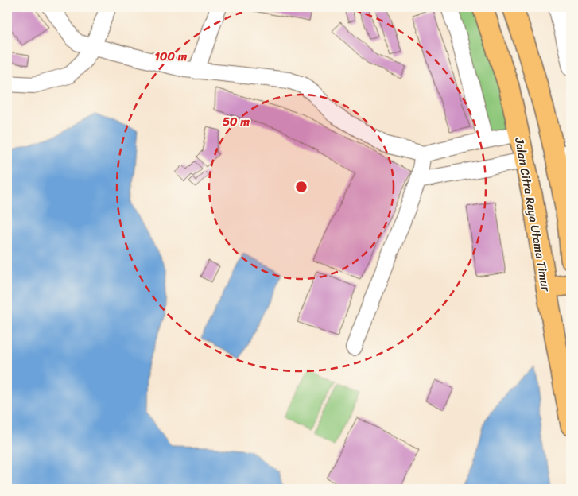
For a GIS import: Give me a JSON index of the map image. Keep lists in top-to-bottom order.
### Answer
{
  "streets": {
    "main road": ["Jalan Citra Raya Utama Timur"]
  },
  "rings": ["100 m", "50 m"]
}
